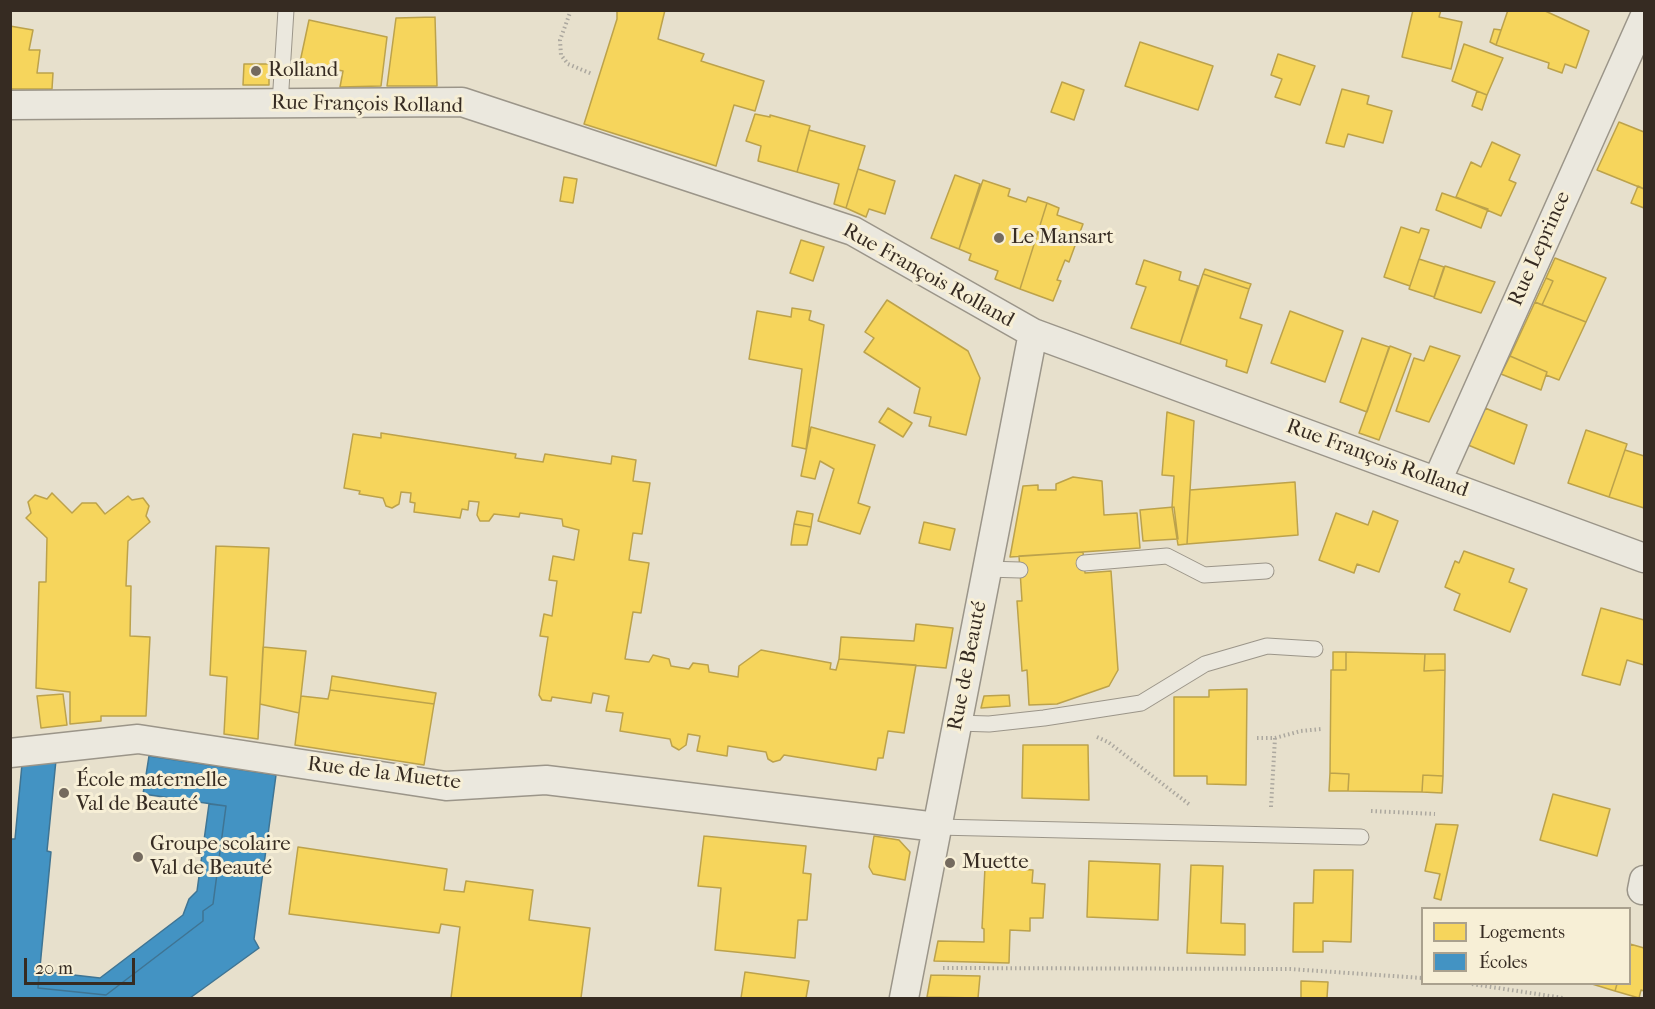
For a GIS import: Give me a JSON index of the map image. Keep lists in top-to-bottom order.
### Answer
{
  "streets": {
    "street": [
      "Rue François Rolland",
      "Rue Leprince",
      "Rue de Beauté",
      "Rue de la Muette"
    ]
  },
  "crossings": [
    ["Rue François Rolland", "Rue Leprince"],
    ["Rue François Rolland", "Rue de Beauté"],
    ["Rue de Beauté", "Rue de la Muette"]
  ],
  "places": [
    "Rolland",
    "Le Mansart",
    "École maternelle Val de Beauté",
    "Groupe scolaire Val de Beauté",
    "Muette"
  ],
  "legend": ["Logements", "Écoles"],
  "scale_bar": "20 m"
}
